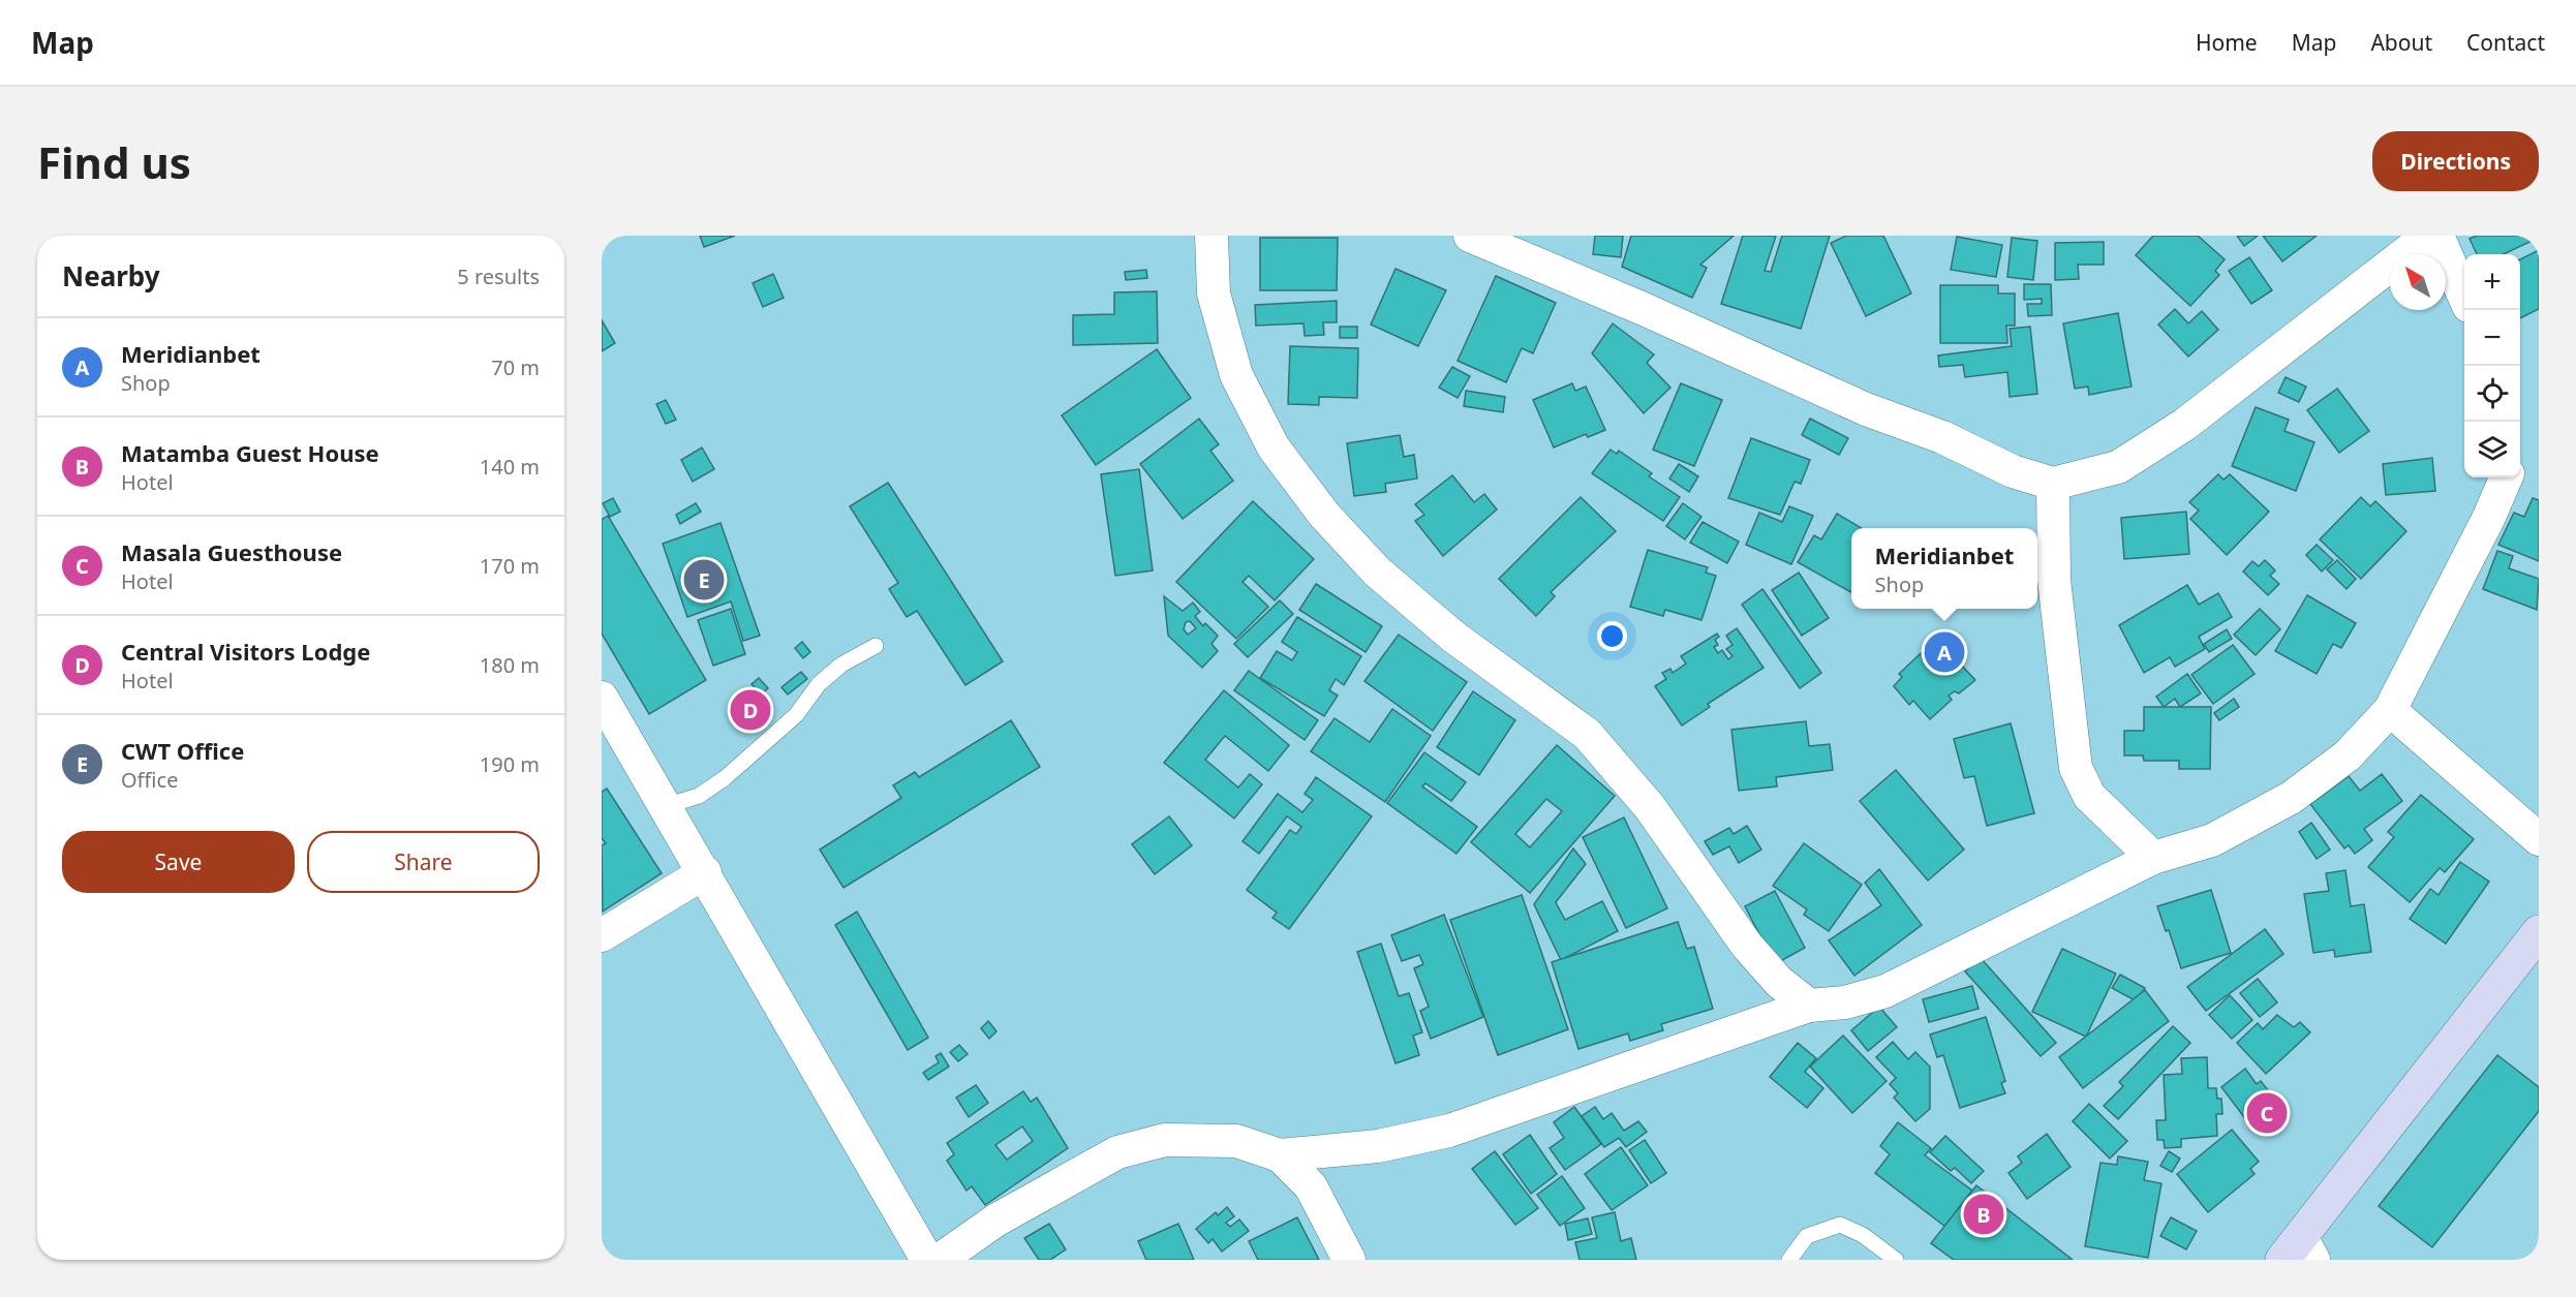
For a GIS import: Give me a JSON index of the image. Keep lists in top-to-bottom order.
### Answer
{
  "north": "top left",
  "page": {
    "header": "Map",
    "nav": [
      "Home",
      "Map",
      "About",
      "Contact"
    ],
    "buttons": [
      "Directions",
      ["Save", "Share"]
    ],
    "title": "Find us",
    "heading": ["Nearby", "5 results"],
    "map_buttons": ["+", "−"],
    "list": [
      {
        "mark": "A",
        "name": "Meridianbet",
        "note": "Shop",
        "value": "70 m"
      },
      {
        "mark": "B",
        "name": "Matamba Guest House",
        "note": "Hotel",
        "value": "140 m"
      },
      {
        "mark": "C",
        "name": "Masala Guesthouse",
        "note": "Hotel",
        "value": "170 m"
      },
      {
        "mark": "D",
        "name": "Central Visitors Lodge",
        "note": "Hotel",
        "value": "180 m"
      },
      {
        "mark": "E",
        "name": "CWT Office",
        "note": "Office",
        "value": "190 m"
      }
    ],
    "popup": ["Meridianbet", "Shop"],
    "pins": [
      "E",
      "A",
      "D",
      "C",
      "B"
    ]
  }
}
